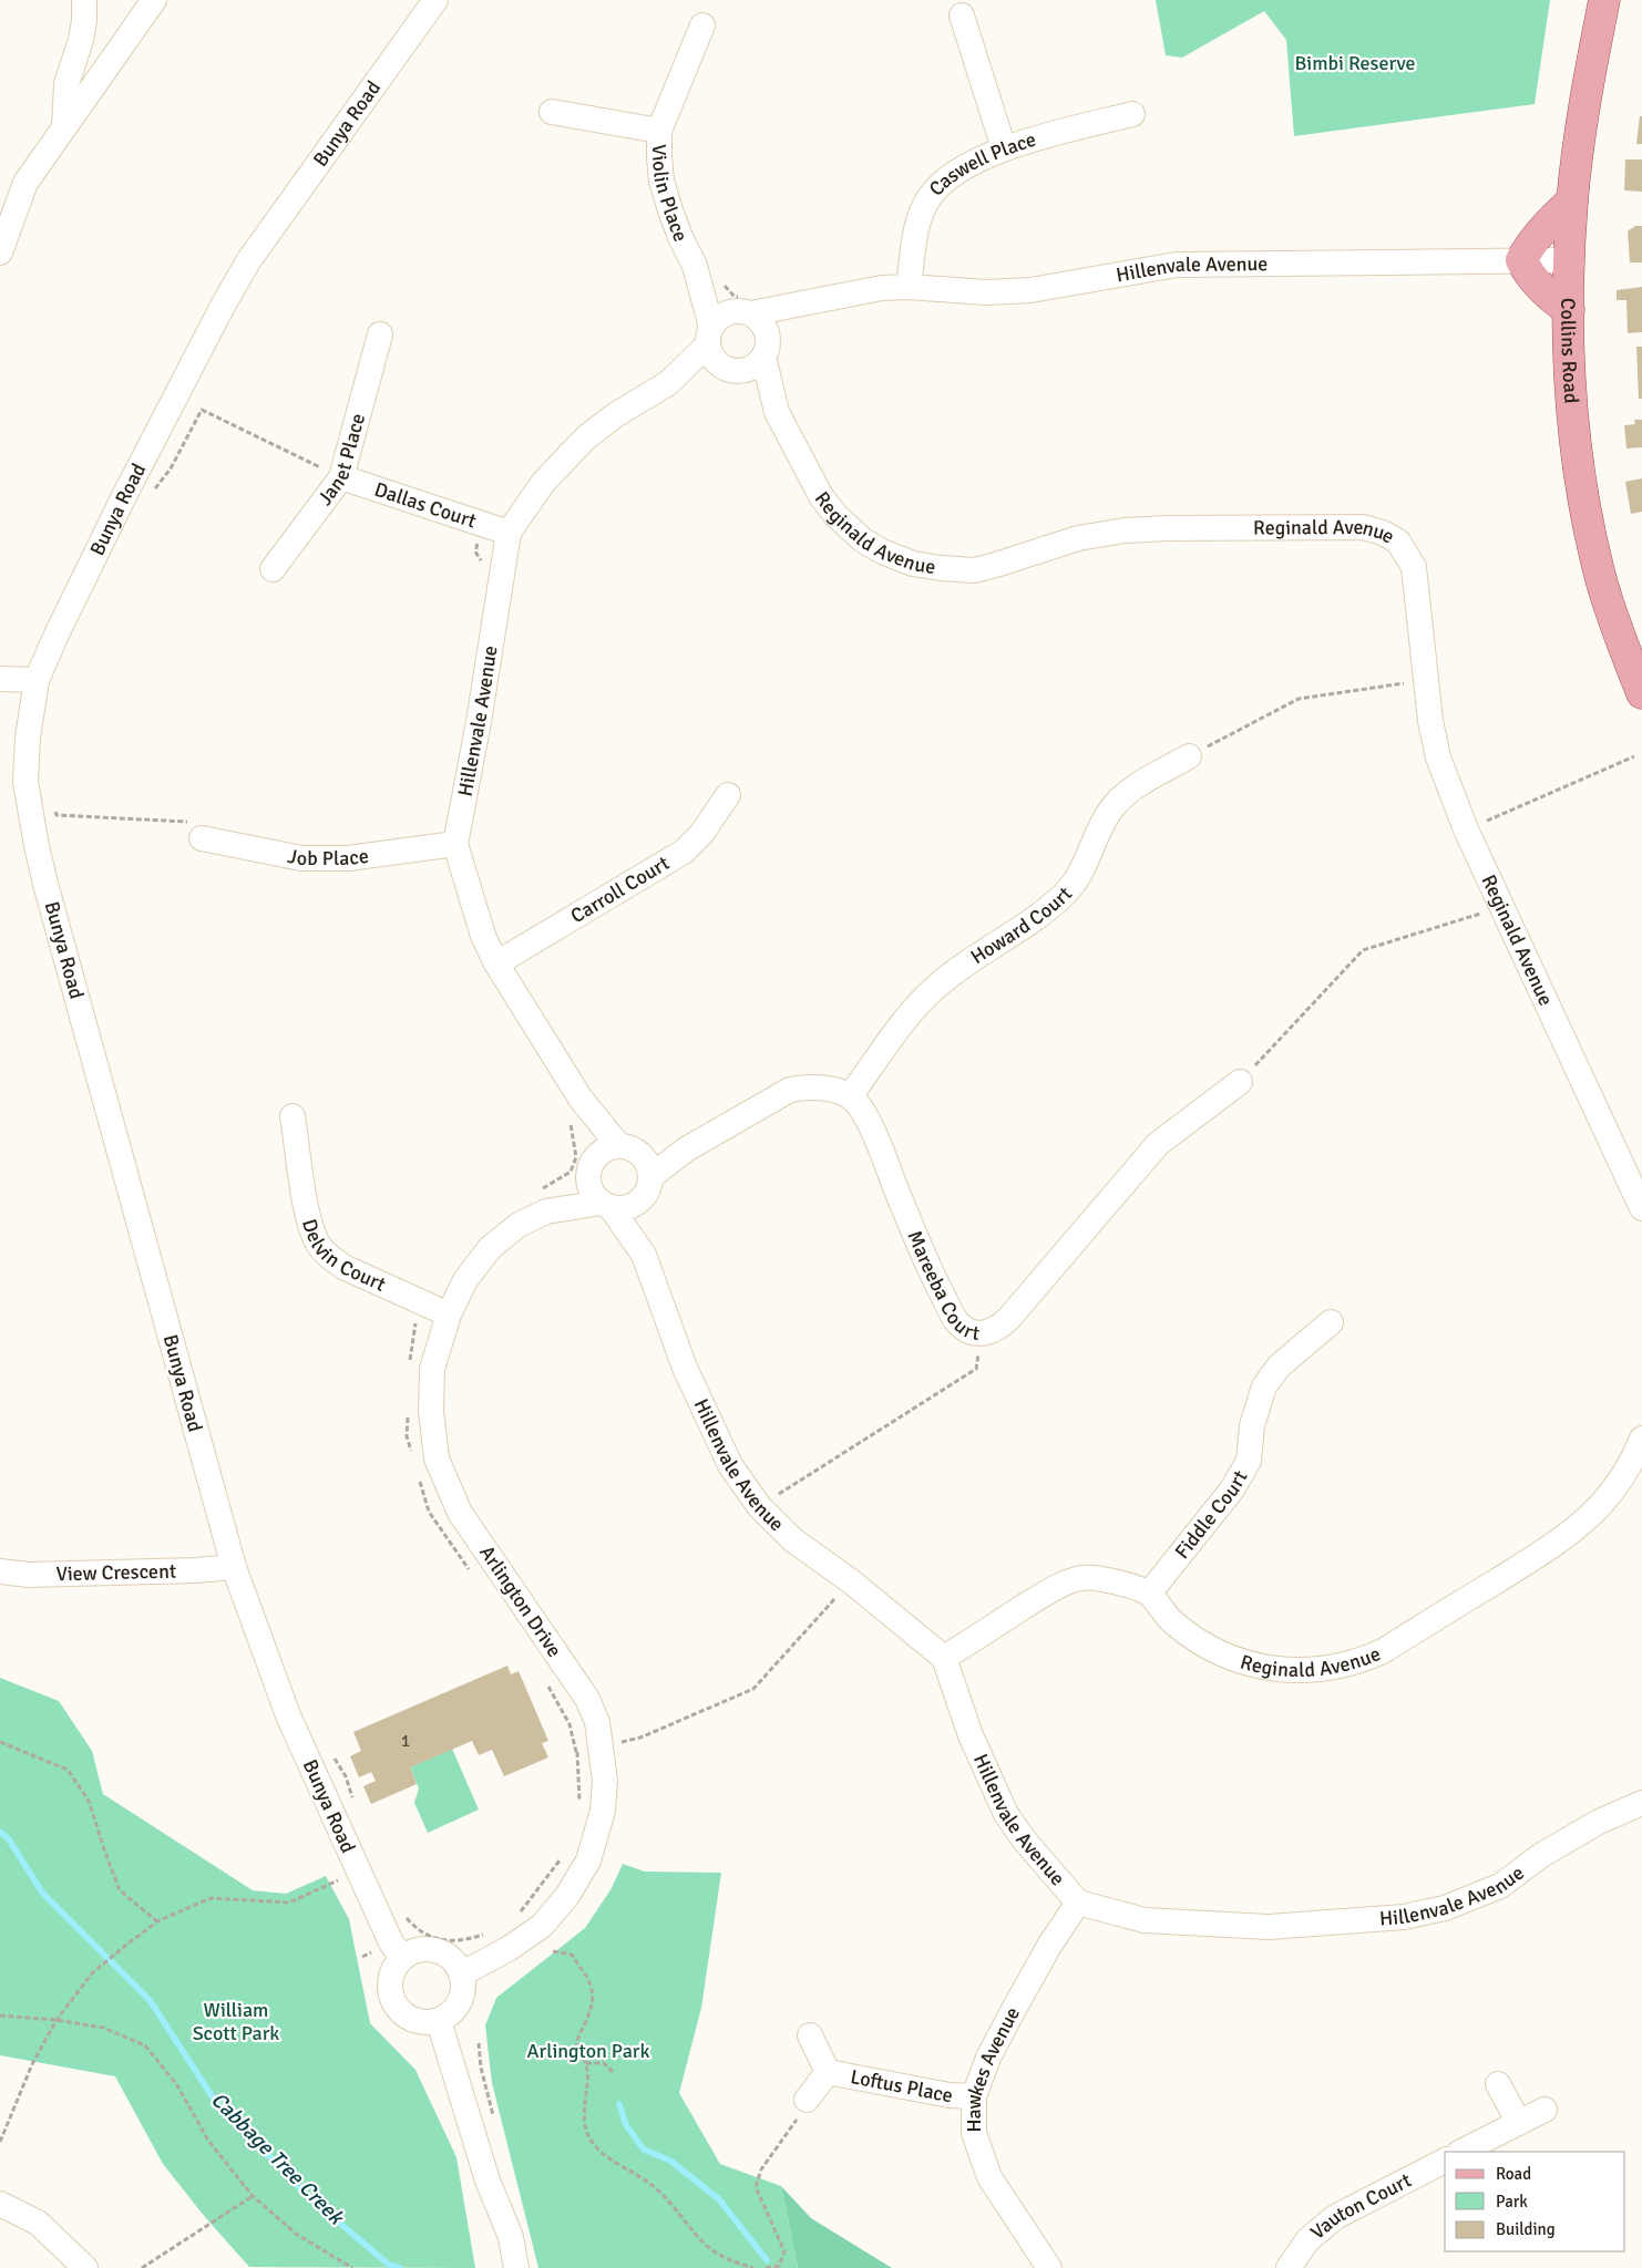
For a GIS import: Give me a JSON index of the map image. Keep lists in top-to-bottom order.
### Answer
{
  "streets": {
    "main road": ["Collins Road"],
    "street": [
      "Bunya Road",
      "Caswell Place",
      "Violin Place",
      "Hillenvale Avenue",
      "Janet Place",
      "Dallas Court",
      "Reginald Avenue",
      "Job Place",
      "Carroll Court",
      "Howard Court",
      "Delvin Court",
      "Mareeba Court",
      "Fiddle Court",
      "View Crescent",
      "Arlington Drive",
      "Hawkes Avenue",
      "Loftus Place",
      "Vauton Court"
    ]
  },
  "crossings": [
    ["Bunya Road", "View Crescent"],
    ["Bunya Road", "Arlington Drive"],
    ["Caswell Place", "Hillenvale Avenue"],
    ["Violin Place", "Hillenvale Avenue"],
    ["Violin Place", "Reginald Avenue"],
    ["Hillenvale Avenue", "Collins Road"],
    ["Hillenvale Avenue", "Dallas Court"],
    ["Hillenvale Avenue", "Reginald Avenue"],
    ["Hillenvale Avenue", "Job Place"],
    ["Hillenvale Avenue", "Carroll Court"],
    ["Hillenvale Avenue", "Arlington Drive"],
    ["Hillenvale Avenue", "Hawkes Avenue"],
    ["Janet Place", "Dallas Court"],
    ["Reginald Avenue", "Fiddle Court"],
    ["Howard Court", "Mareeba Court"],
    ["Delvin Court", "Arlington Drive"],
    ["Hawkes Avenue", "Loftus Place"]
  ],
  "water": ["Cabbage Tree Creek"],
  "parks": ["Bimbi Reserve", "William Scott Park", "Arlington Park"],
  "house_numbers": ["1"],
  "legend": ["Road", "Park", "Building"]
}
